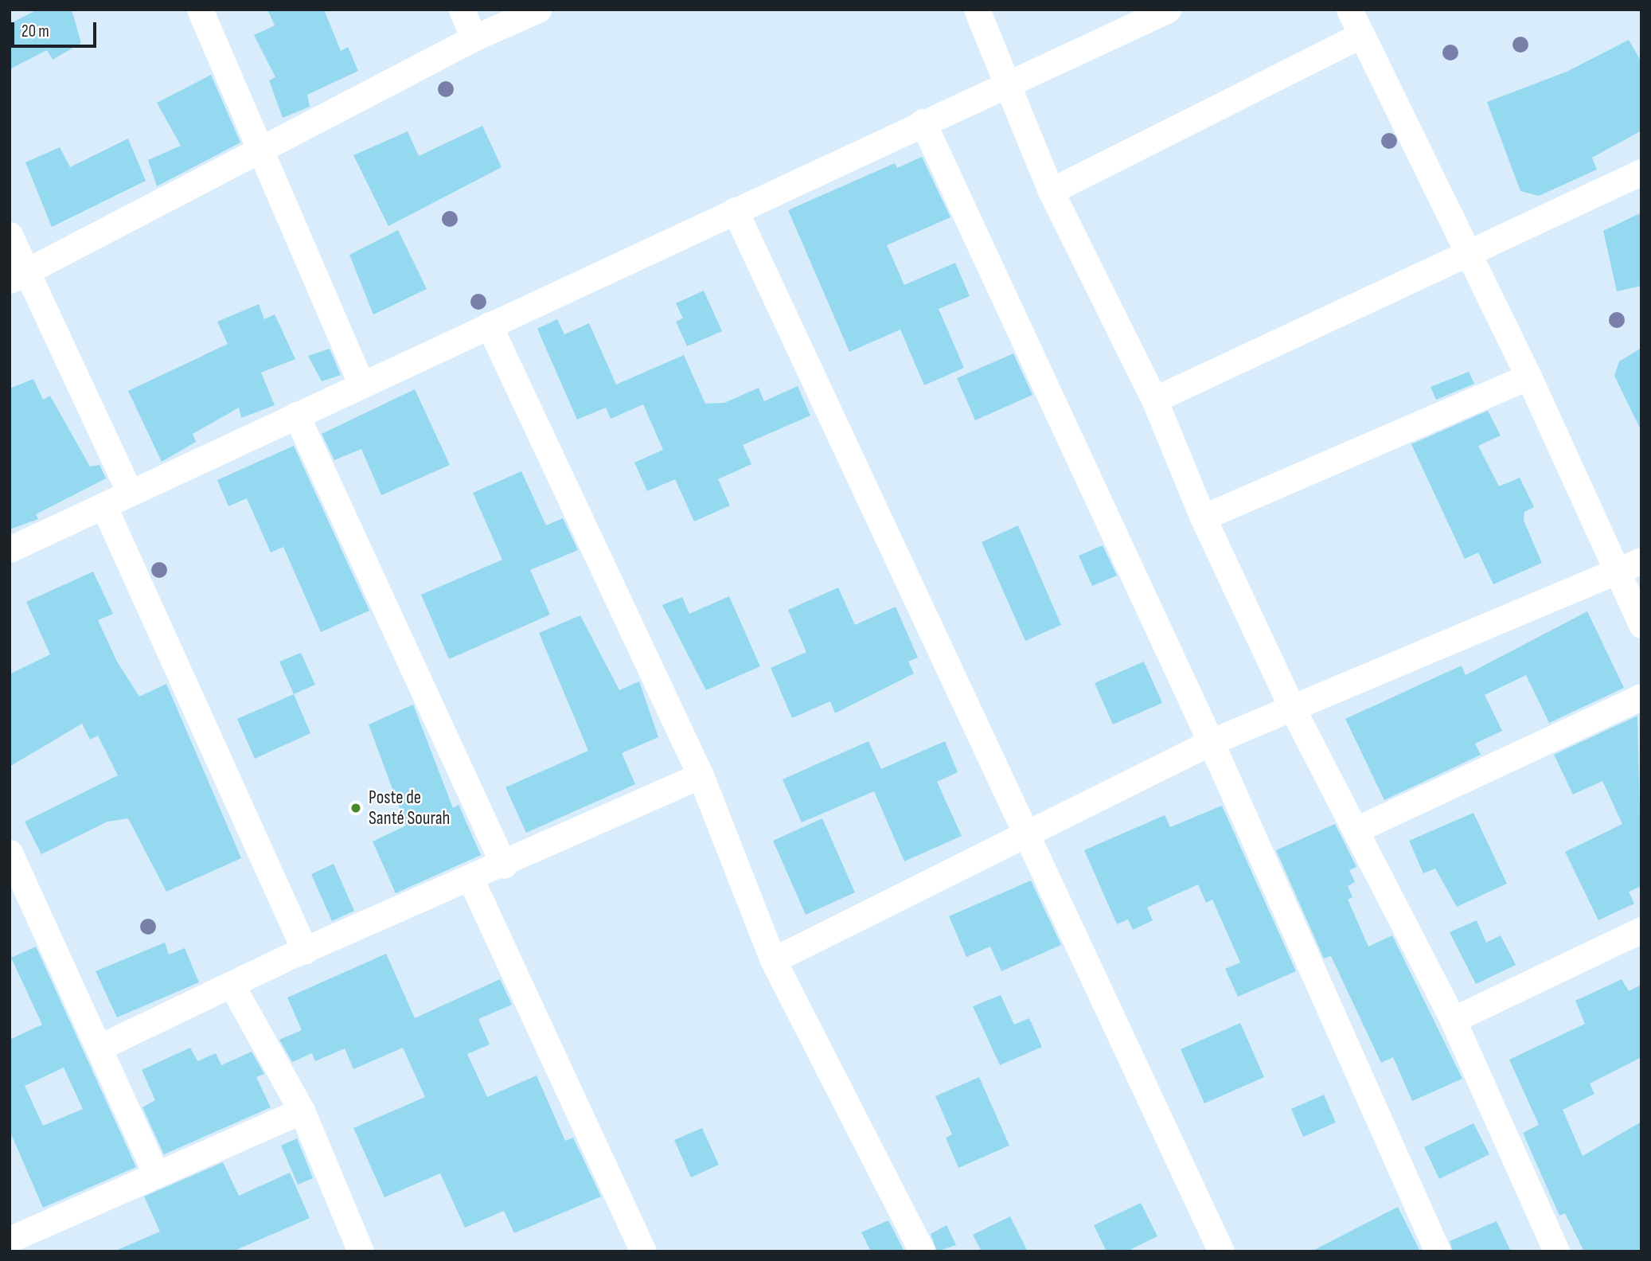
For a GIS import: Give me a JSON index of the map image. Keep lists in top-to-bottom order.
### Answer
{
  "places": ["Poste de Santé Sourah"],
  "scale_bar": "20 m"
}
